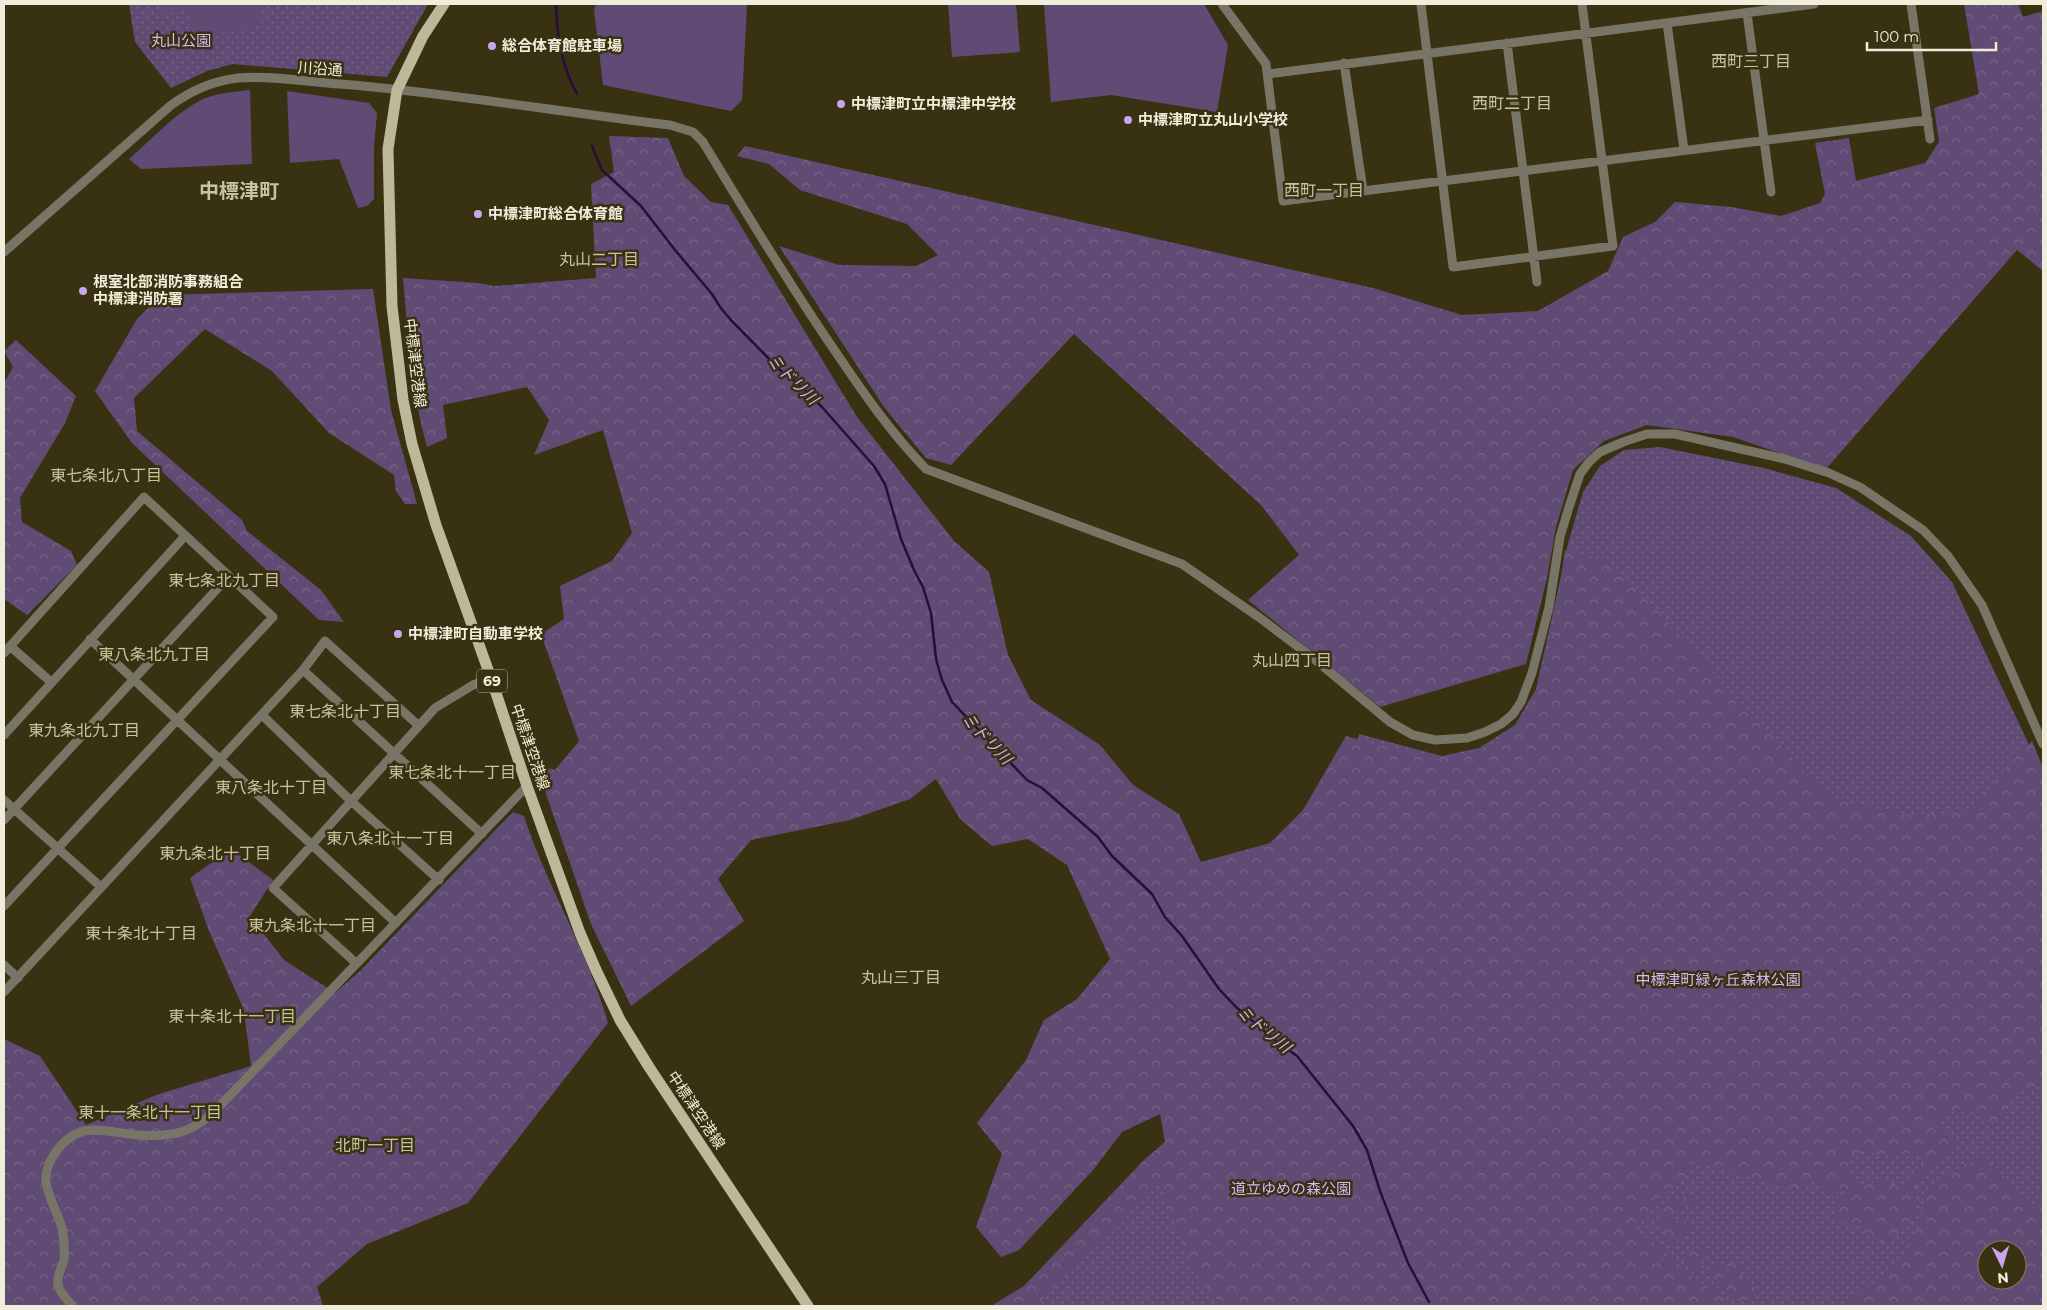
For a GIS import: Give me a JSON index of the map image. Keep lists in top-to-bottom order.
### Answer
{
  "streets": {
    "main road": ["中標津空港線", "69"],
    "street": ["川沿通"]
  },
  "crossings": [
    ["川沿通", "中標津空港線"]
  ],
  "districts": [
    "西町三丁目",
    "西町二丁目",
    "西町一丁目",
    "中標津町",
    "丸山二丁目",
    "東七条北八丁目",
    "東七条北九丁目",
    "東八条北九丁目",
    "丸山四丁目",
    "東七条北十丁目",
    "東九条北九丁目",
    "東七条北十一丁目",
    "東八条北十丁目",
    "東八条北十一丁目",
    "東九条北十丁目",
    "東九条北十一丁目",
    "東十条北十丁目",
    "丸山三丁目",
    "東十条北十一丁目",
    "東十一条北十一丁目",
    "北町一丁目"
  ],
  "water": ["ミドリ川"],
  "parks": ["丸山公園", "中標津町緑ヶ丘森林公園", "道立ゆめの森公園"],
  "places": [
    "総合体育館駐車場",
    "中標津町立中標津中学校",
    "中標津町立丸山小学校",
    "中標津町総合体育館",
    "根室北部消防事務組合 中標津消防署",
    "中標津町自動車学校"
  ],
  "scale_bar": "100 m",
  "north": "bottom"
}
